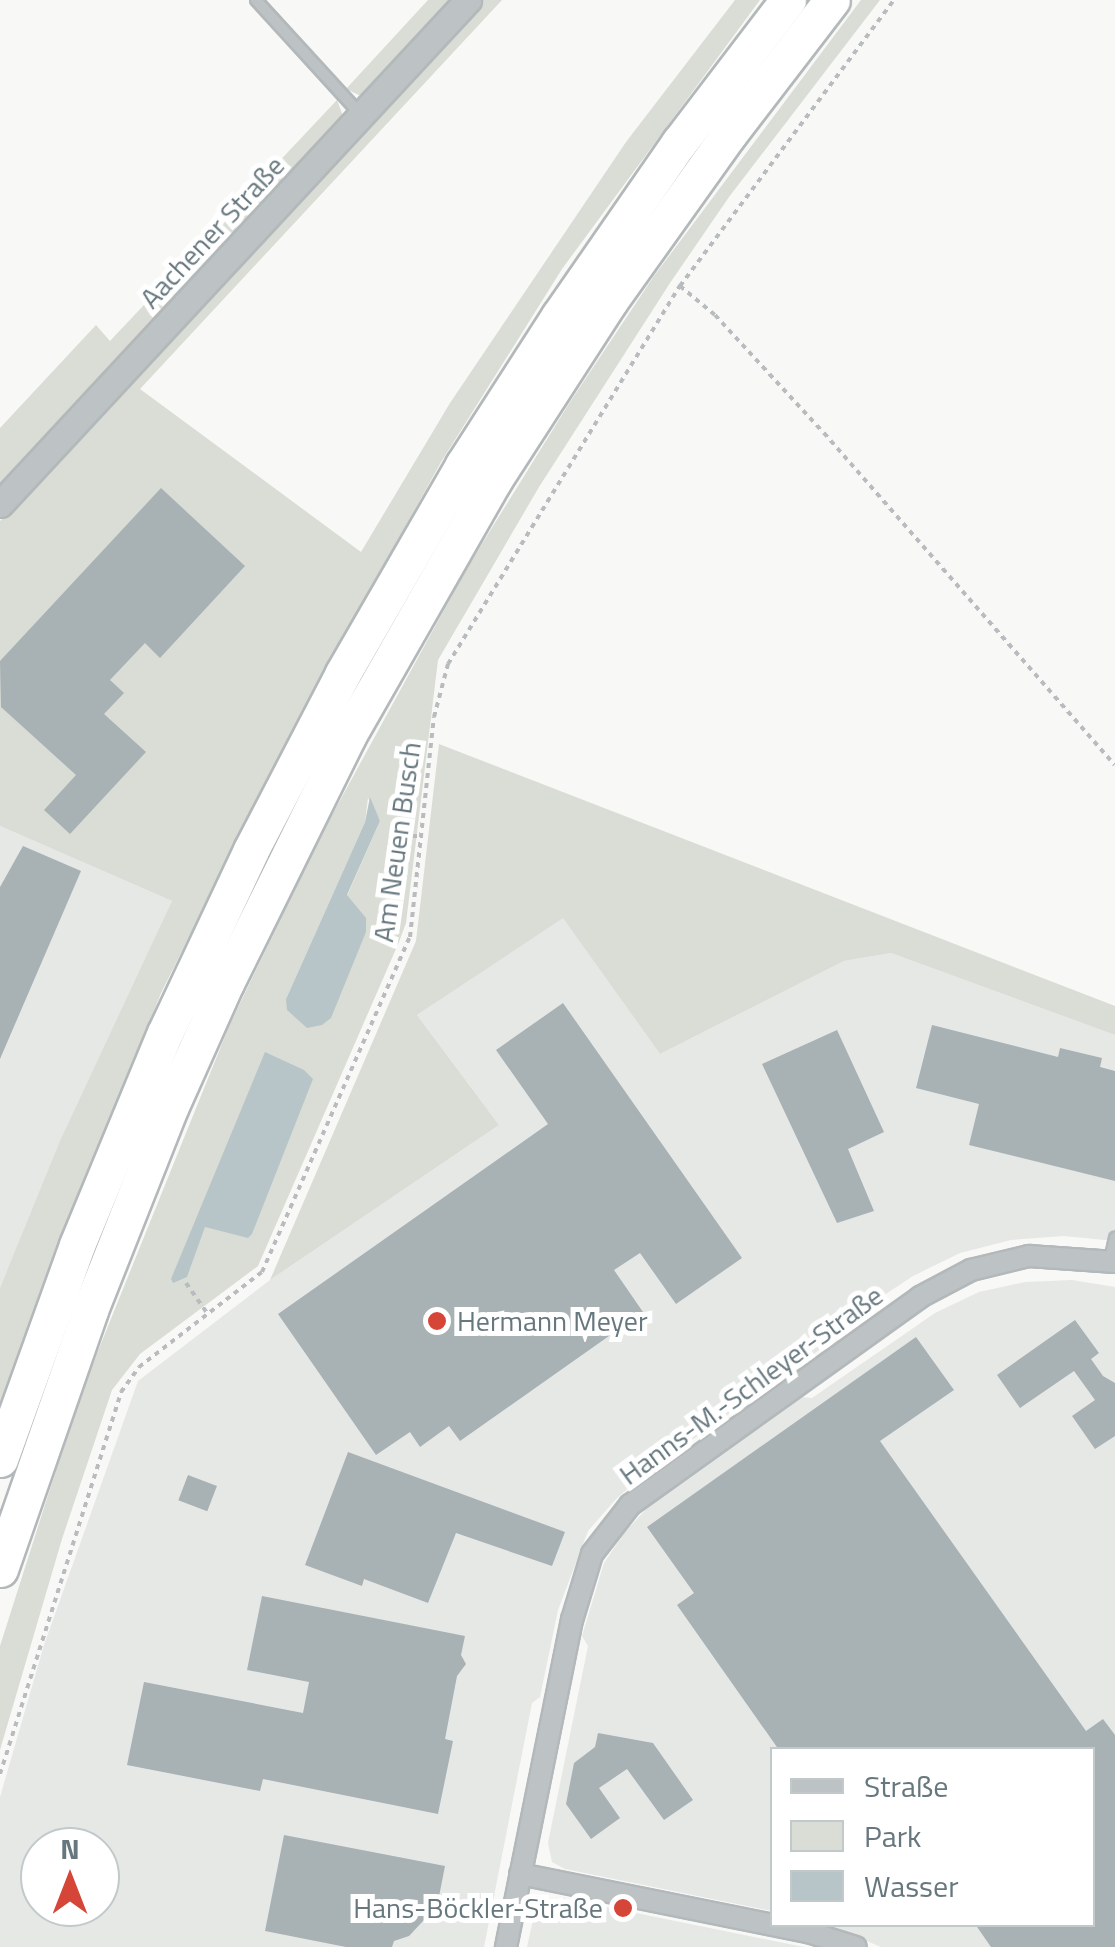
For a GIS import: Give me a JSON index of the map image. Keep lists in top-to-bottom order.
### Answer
{
  "streets": {
    "street": ["Aachener Straße", "Hanns-M.-Schleyer-Straße"],
    "path": ["Am Neuen Busch"]
  },
  "places": ["Hermann Meyer", "Hans-Böckler-Straße"],
  "legend": ["Straße", "Park", "Wasser"],
  "north": "top"
}
